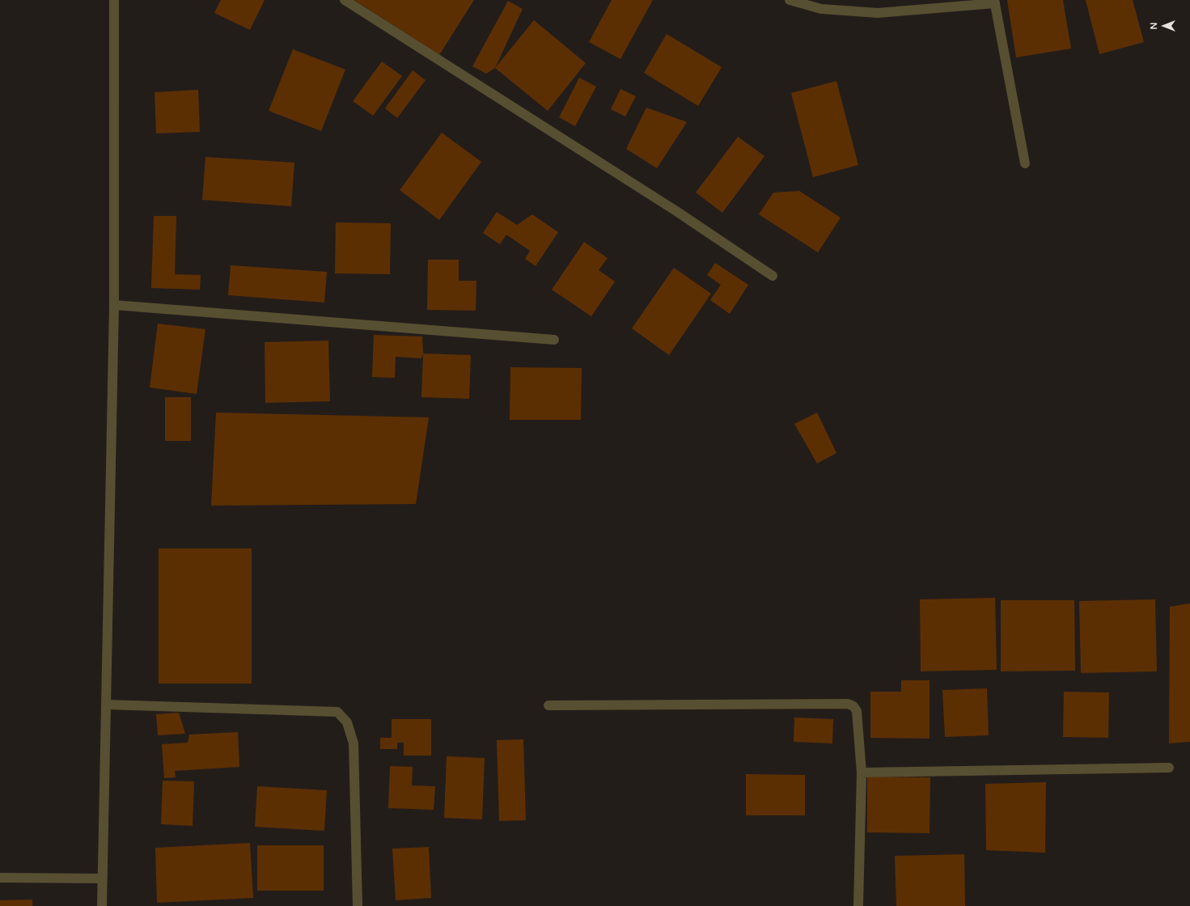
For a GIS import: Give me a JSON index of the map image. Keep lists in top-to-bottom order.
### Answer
{
  "north": "left"
}
